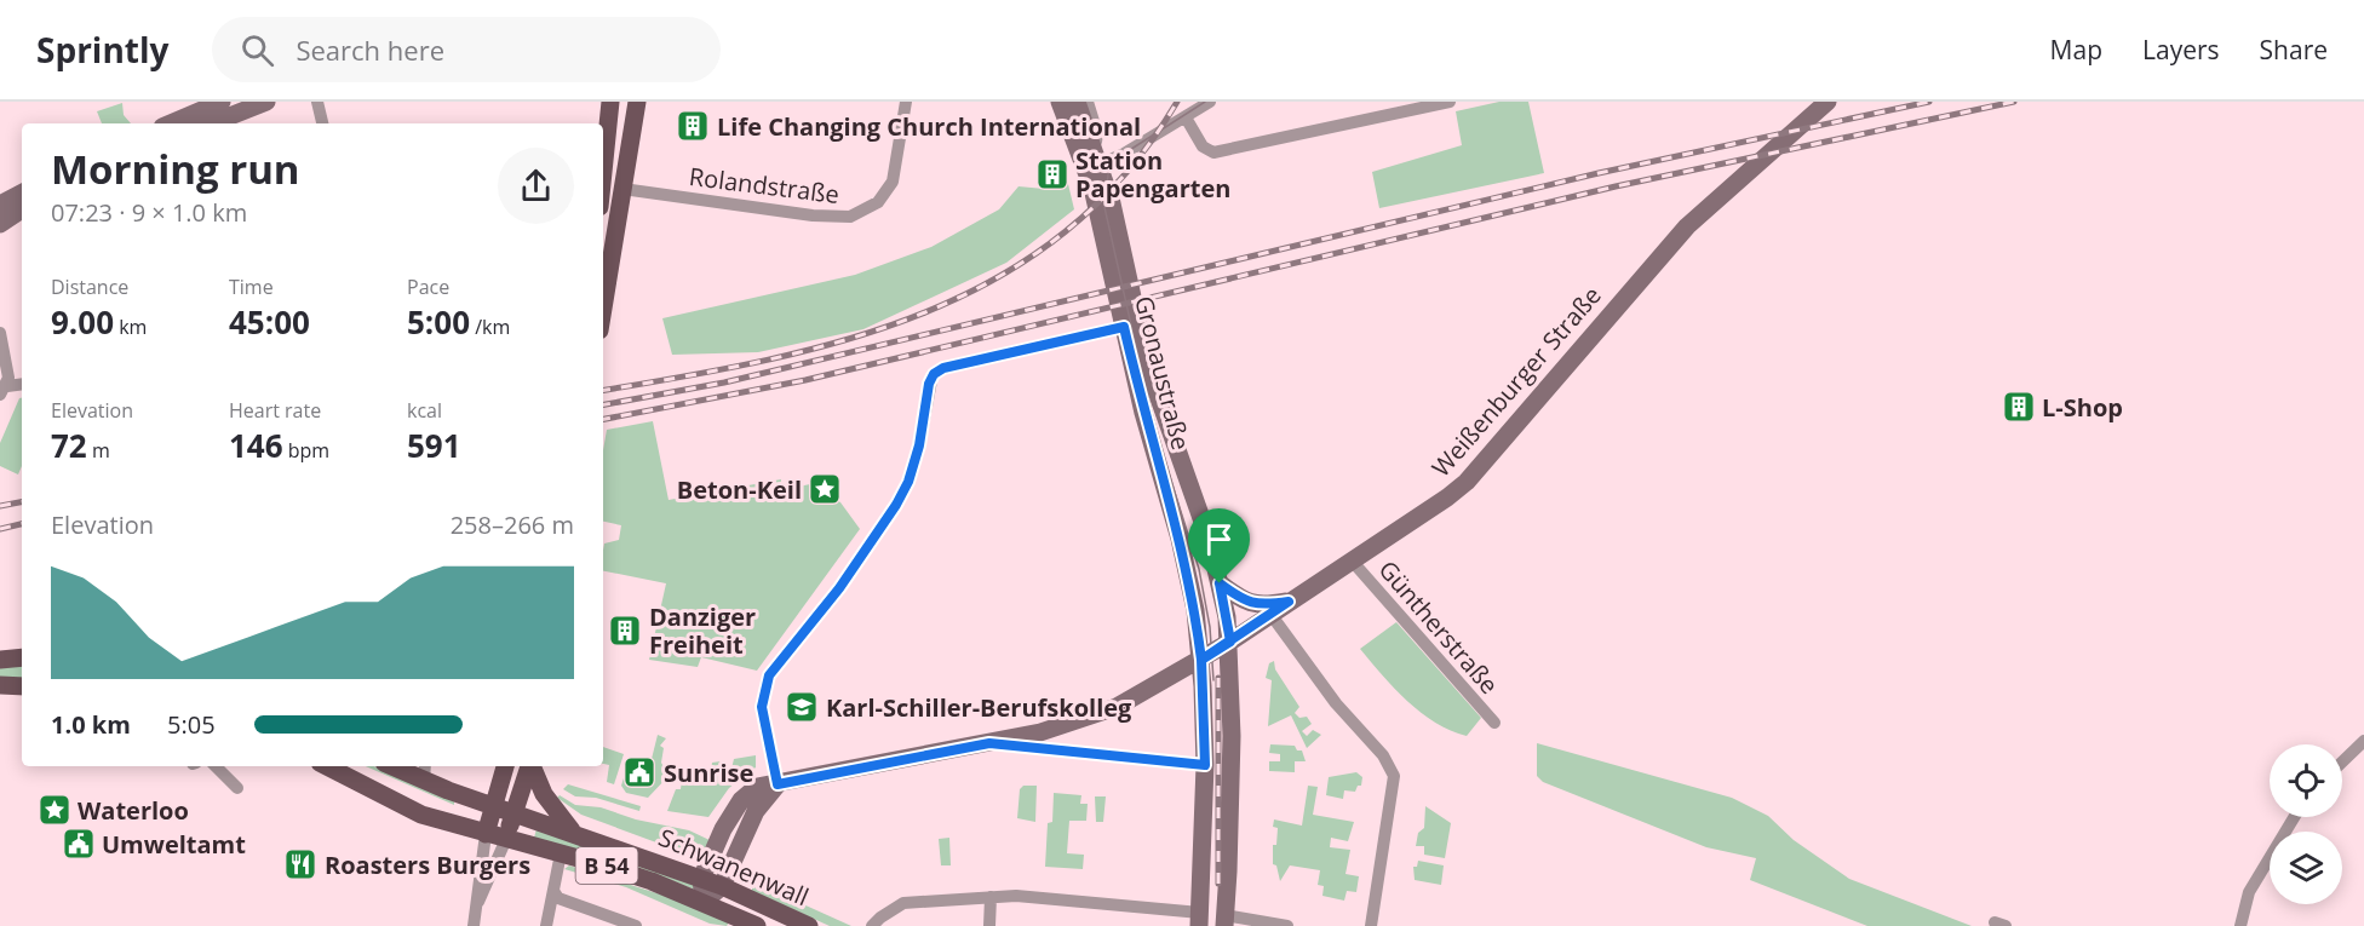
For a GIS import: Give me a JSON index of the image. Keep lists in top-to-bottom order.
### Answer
{
  "streets": {
    "main road": [
      "Gronaustraße",
      "Weißenburger Straße",
      "B 54",
      "Schwanenwall"
    ],
    "street": ["Rolandstraße", "Güntherstraße"]
  },
  "crossings": [
    ["Gronaustraße", "Weißenburger Straße"],
    ["Weißenburger Straße", "Güntherstraße"],
    ["Weißenburger Straße", "Schwanenwall"],
    ["B 54", "Schwanenwall"]
  ],
  "places": {
    "building": [
      "Life Changing Church International",
      "Station Papengarten",
      "L-Shop",
      "Danziger Freiheit"
    ],
    "place": ["Beton-Keil", "Waterloo"],
    "school or university": ["Karl-Schiller-Berufskolleg"],
    "public building": ["Sunrise", "Umweltamt"],
    "restaurant": ["Roasters Burgers"]
  },
  "page": {
    "header": "Sprintly",
    "search": "Search here",
    "nav": ["Map", "Layers", "Share"],
    "heading": ["Morning run", "07:23 · 9 × 1.0 km"],
    "stats": [
      ["Distance", "9.00 km"],
      ["Time", "45:00"],
      ["Pace", "5:00 /km"],
      ["Elevation", "72 m"],
      ["Heart rate", "146 bpm"],
      ["kcal", "591"]
    ],
    "chart": ["Elevation", "258–266 m"],
    "list": [
      {
        "name": "1.0 km",
        "note": "5:05"
      }
    ]
  }
}
